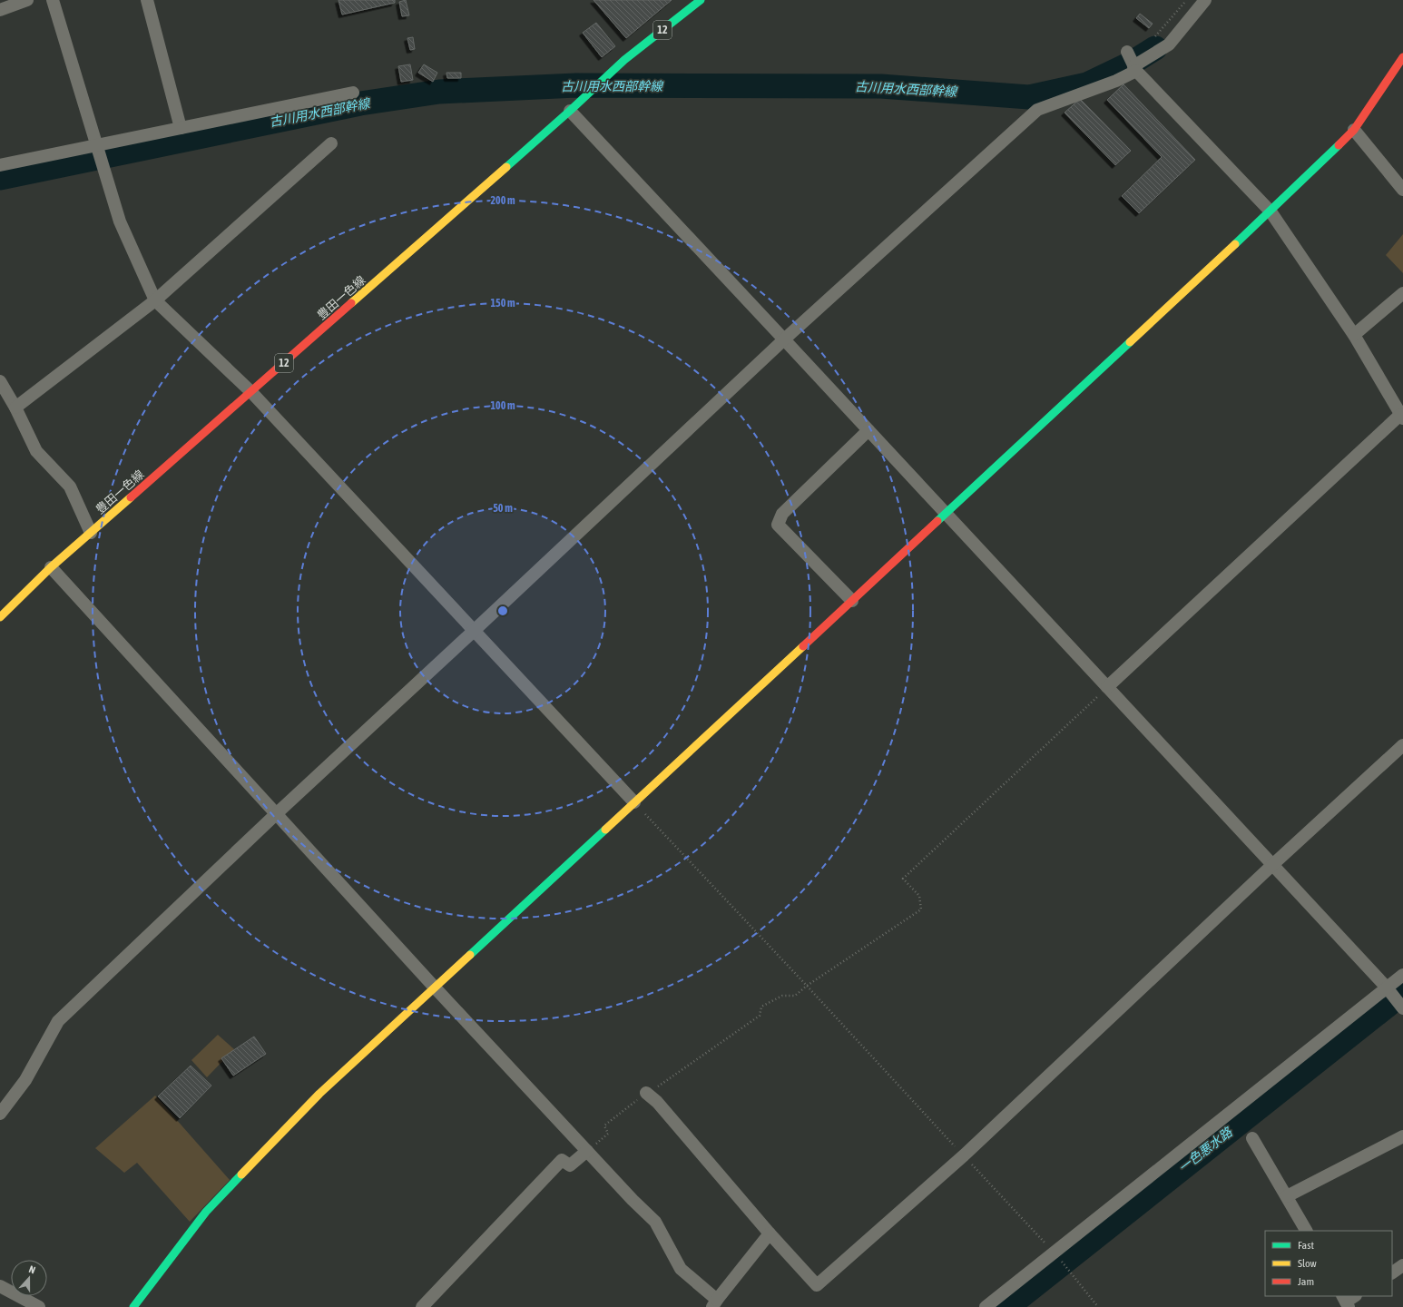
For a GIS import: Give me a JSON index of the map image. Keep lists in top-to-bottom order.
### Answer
{
  "streets": {
    "street": ["12", "豊田一色線"]
  },
  "water": ["古川用水西部幹線", "一色悪水路"],
  "legend": ["Fast", "Slow", "Jam"],
  "north": "top",
  "rings": [
    "200 m",
    "150 m",
    "100 m",
    "50 m"
  ]
}
